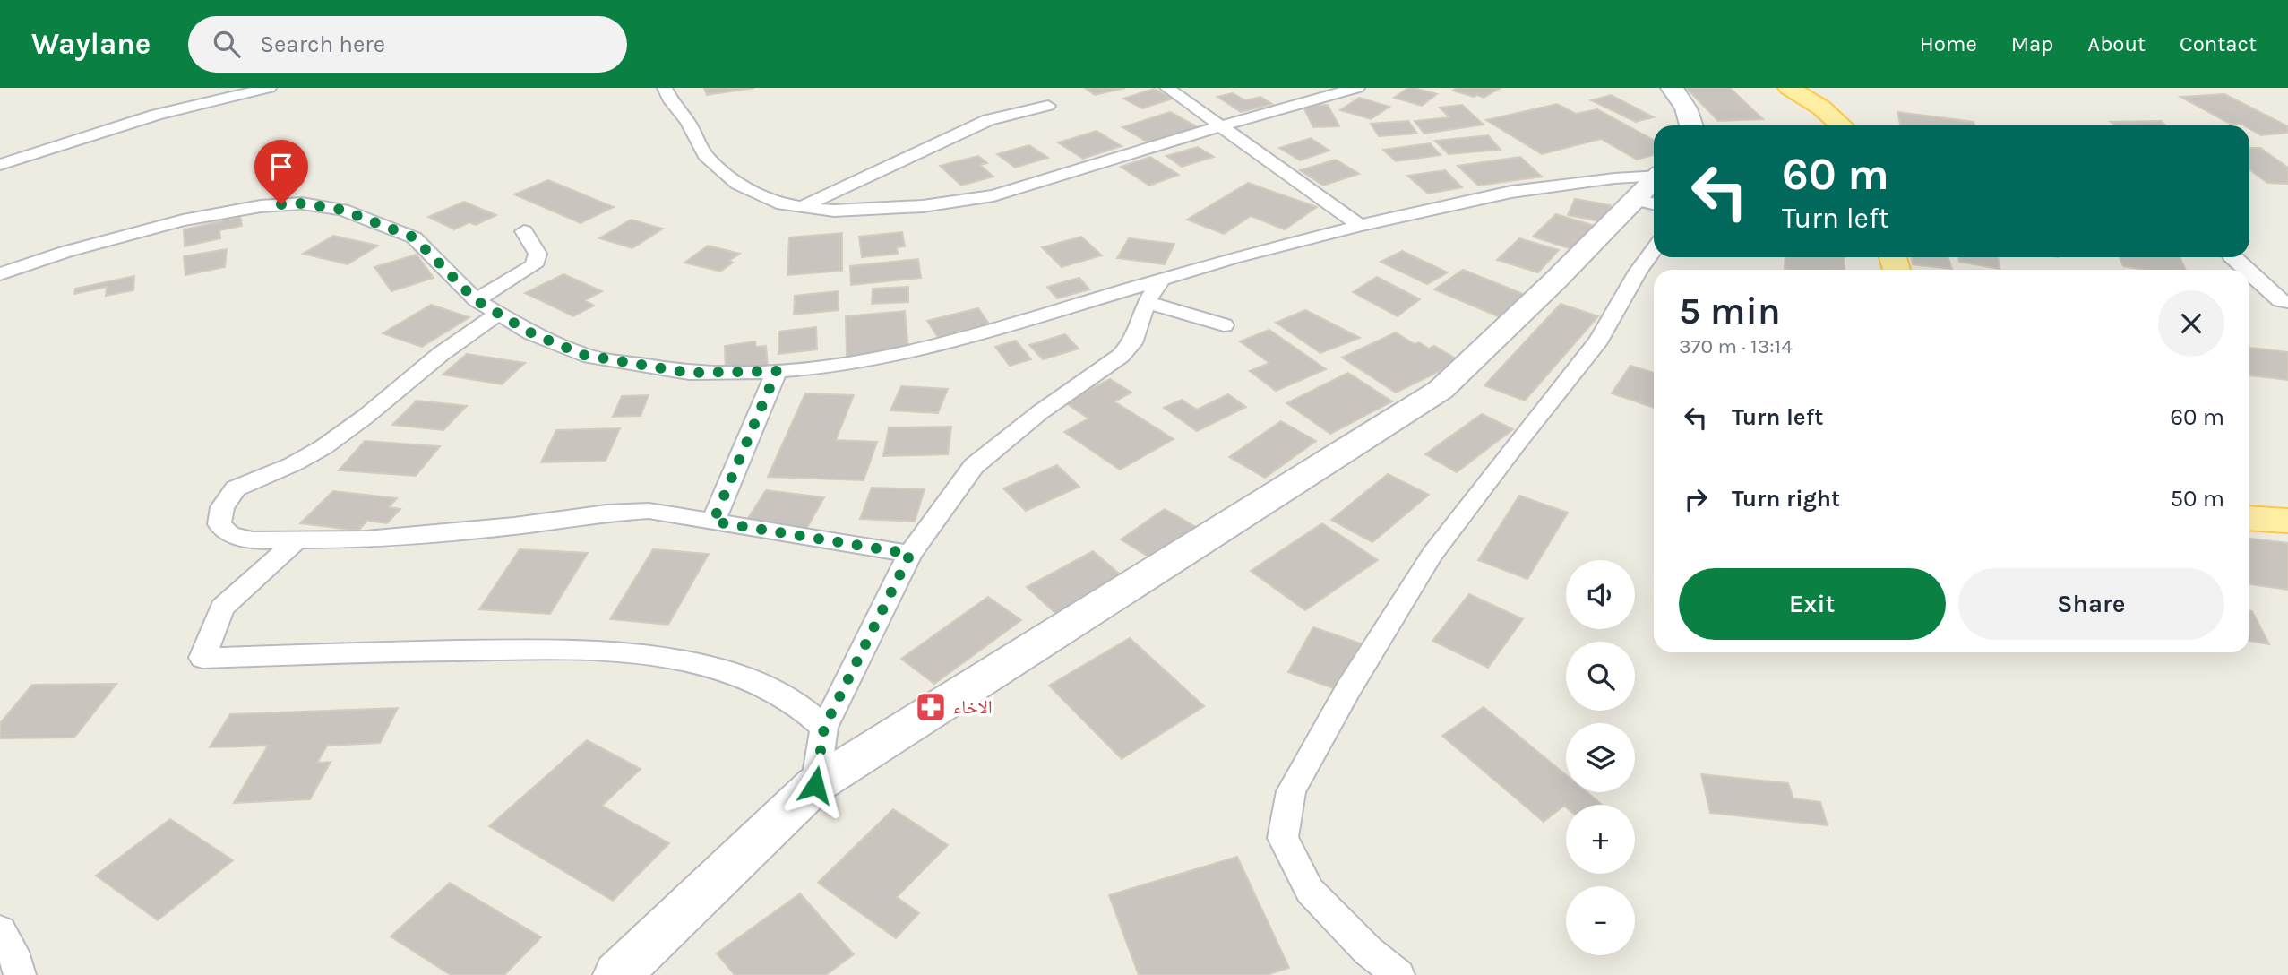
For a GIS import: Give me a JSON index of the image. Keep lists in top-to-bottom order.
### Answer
{
  "places": {
    "pharmacy": ["الاخاء"]
  },
  "page": {
    "header": "Waylane",
    "search": "Search here",
    "nav": [
      "Home",
      "Map",
      "About",
      "Contact"
    ],
    "turn": ["60 m", "Turn left"],
    "heading": ["5 min", "370 m · 13:14"],
    "list": [
      {
        "name": "Turn left",
        "value": "60 m"
      },
      {
        "name": "Turn right",
        "value": "50 m"
      }
    ],
    "buttons": ["Exit", "Share"],
    "map_buttons": ["+", "−"]
  }
}
